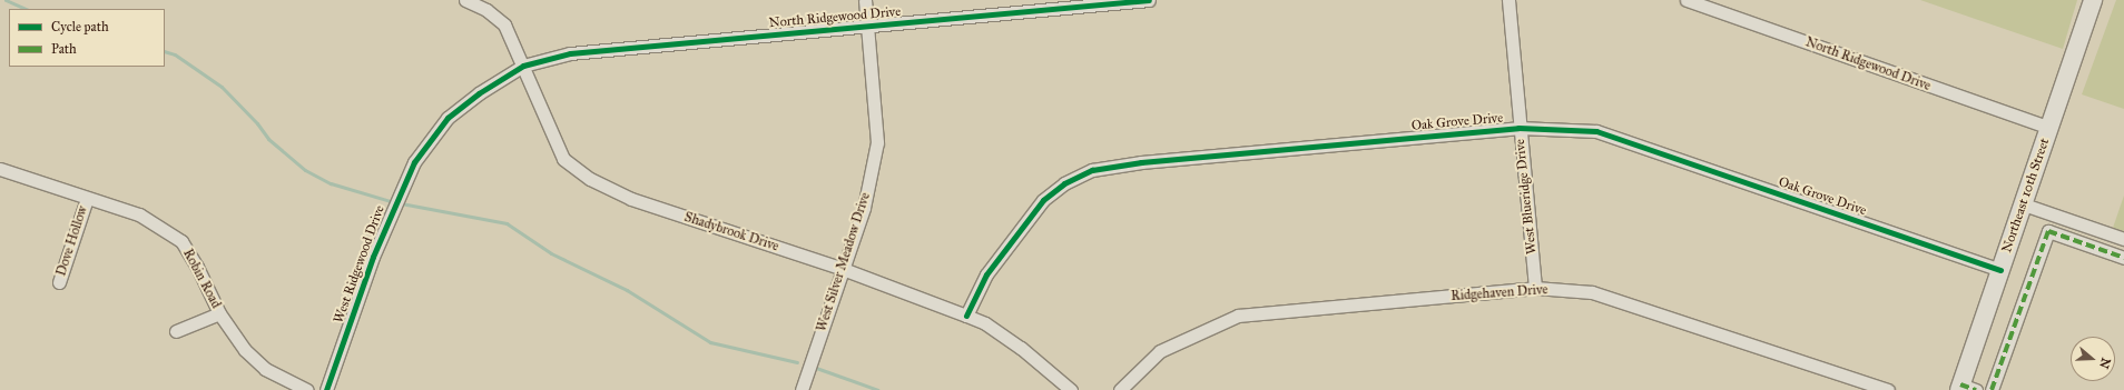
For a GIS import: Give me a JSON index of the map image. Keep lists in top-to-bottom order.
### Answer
{
  "streets": {
    "main road": ["Northeast 10th Street"],
    "street": [
      "North Ridgewood Drive",
      "Oak Grove Drive",
      "West Blueridge Drive",
      "Shadybrook Drive",
      "Dove Hollow",
      "West Silver Meadow Drive",
      "West Ridgewood Drive",
      "Robin Road",
      "Ridgehaven Drive"
    ]
  },
  "crossings": [
    ["North Ridgewood Drive", "Northeast 10th Street"],
    ["North Ridgewood Drive", "Shadybrook Drive"],
    ["North Ridgewood Drive", "West Silver Meadow Drive"],
    ["North Ridgewood Drive", "West Ridgewood Drive"],
    ["Oak Grove Drive", "Northeast 10th Street"],
    ["Oak Grove Drive", "West Blueridge Drive"],
    ["Oak Grove Drive", "Shadybrook Drive"],
    ["West Blueridge Drive", "Ridgehaven Drive"],
    ["Shadybrook Drive", "West Silver Meadow Drive"],
    ["Shadybrook Drive", "West Ridgewood Drive"],
    ["Dove Hollow", "Robin Road"]
  ],
  "legend": ["Cycle path", "Path"],
  "north": "right"
}
